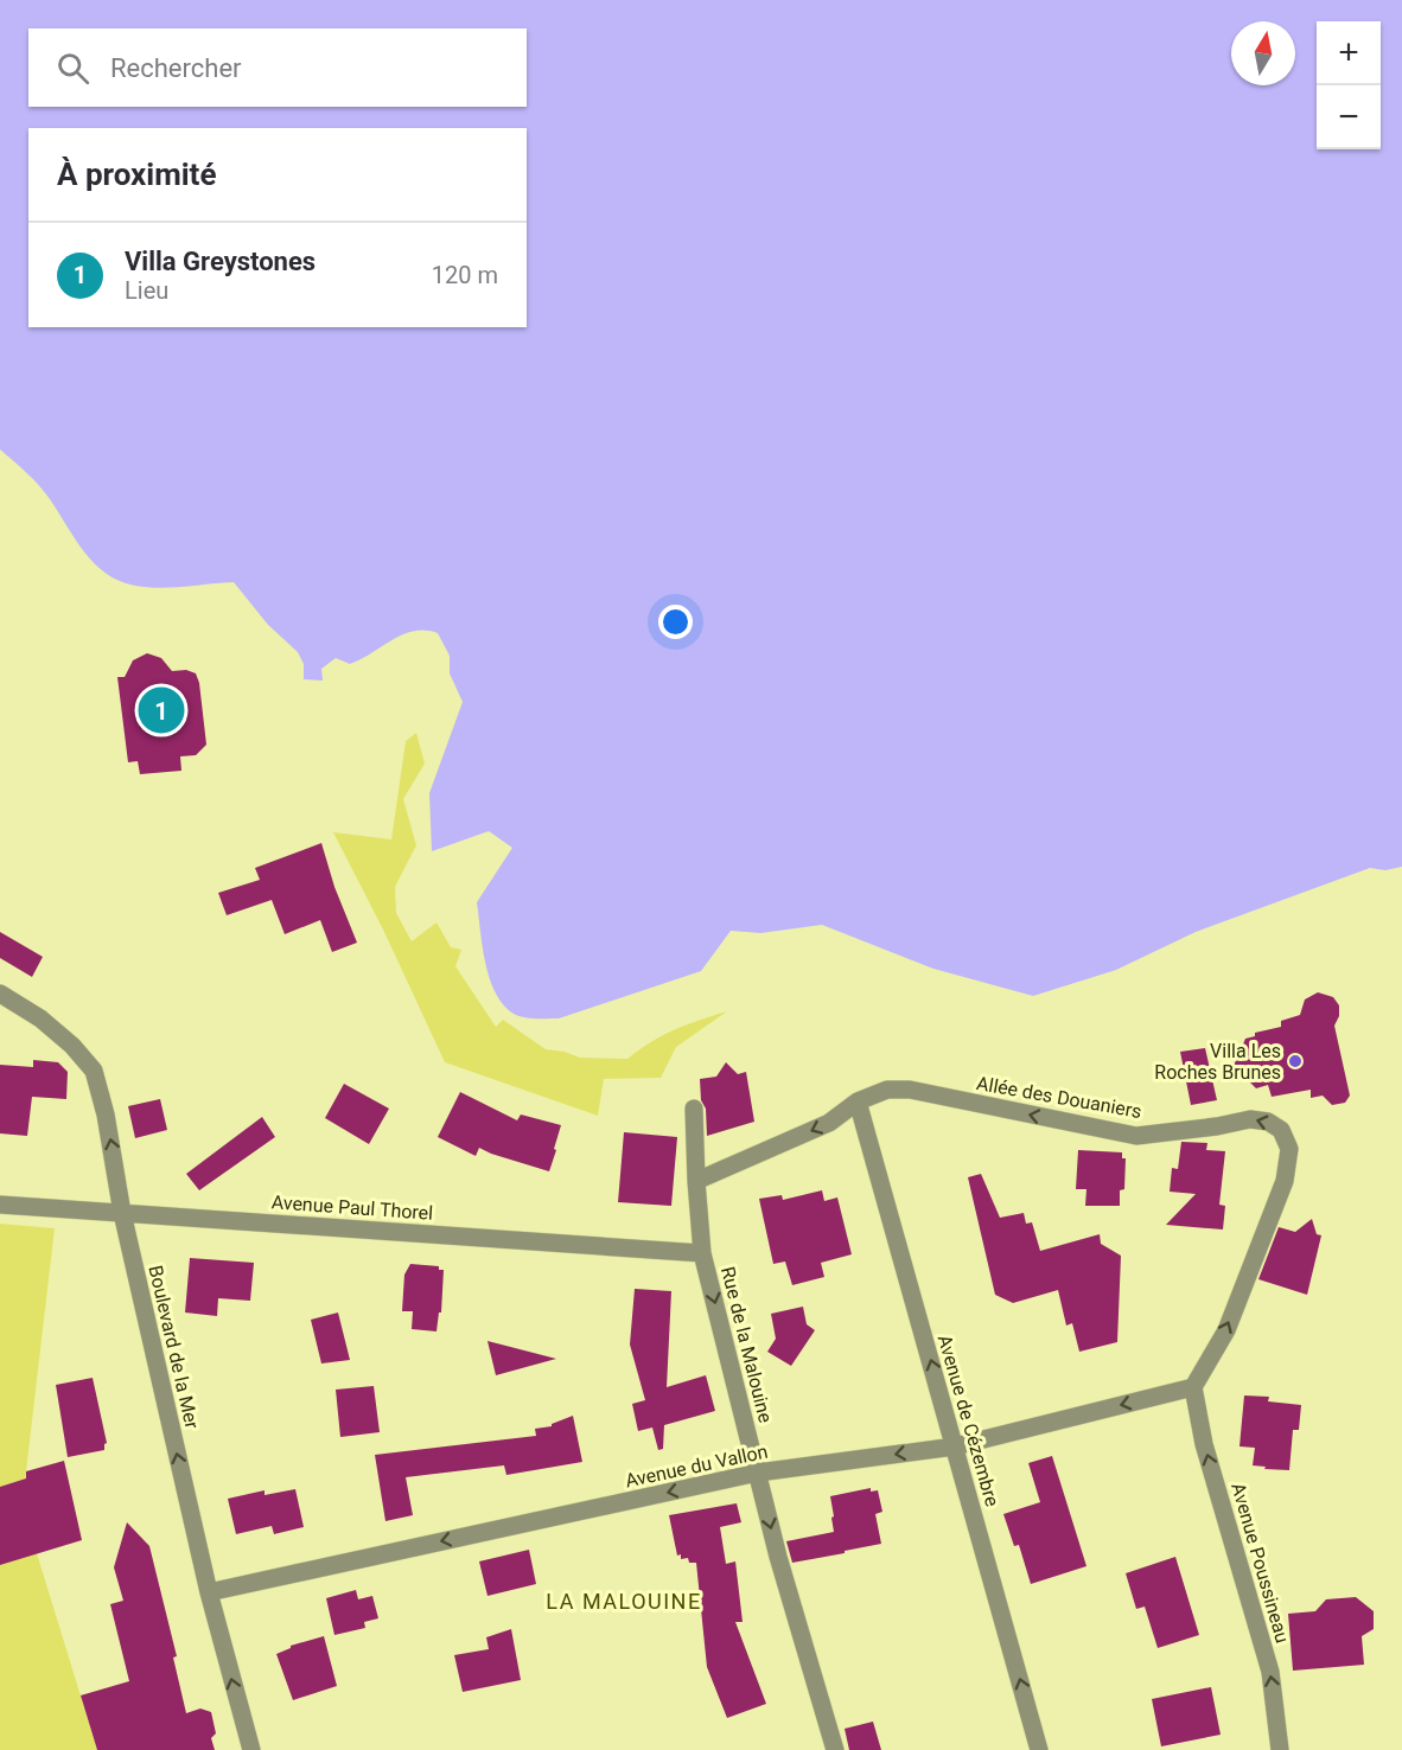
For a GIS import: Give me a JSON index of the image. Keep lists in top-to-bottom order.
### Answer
{
  "streets": {
    "street": [
      "Allée des Douaniers",
      "Avenue Paul Thorel",
      "Rue de la Malouine",
      "Boulevard de la Mer",
      "Avenue de Cézembre",
      "Avenue du Vallon",
      "Avenue Poussineau"
    ]
  },
  "crossings": [
    ["Allée des Douaniers", "Rue de la Malouine"],
    ["Allée des Douaniers", "Avenue de Cézembre"],
    ["Allée des Douaniers", "Avenue du Vallon"],
    ["Allée des Douaniers", "Avenue Poussineau"],
    ["Avenue Paul Thorel", "Rue de la Malouine"],
    ["Avenue Paul Thorel", "Boulevard de la Mer"],
    ["Rue de la Malouine", "Avenue du Vallon"],
    ["Boulevard de la Mer", "Avenue du Vallon"],
    ["Avenue de Cézembre", "Avenue du Vallon"],
    ["Avenue du Vallon", "Avenue Poussineau"]
  ],
  "one_way": [
    "Rue de la Malouine",
    "Boulevard de la Mer",
    "Avenue de Cézembre",
    "Avenue du Vallon",
    "Avenue Poussineau"
  ],
  "districts": ["LA MALOUINE"],
  "places": ["Villa Les Roches Brunes"],
  "north": "top",
  "page": {
    "map_buttons": ["+", "−"],
    "search": "Rechercher",
    "heading": "À proximité",
    "list": [
      {
        "mark": "1",
        "name": "Villa Greystones",
        "note": "Lieu",
        "value": "120 m"
      }
    ],
    "pins": "1"
  }
}
